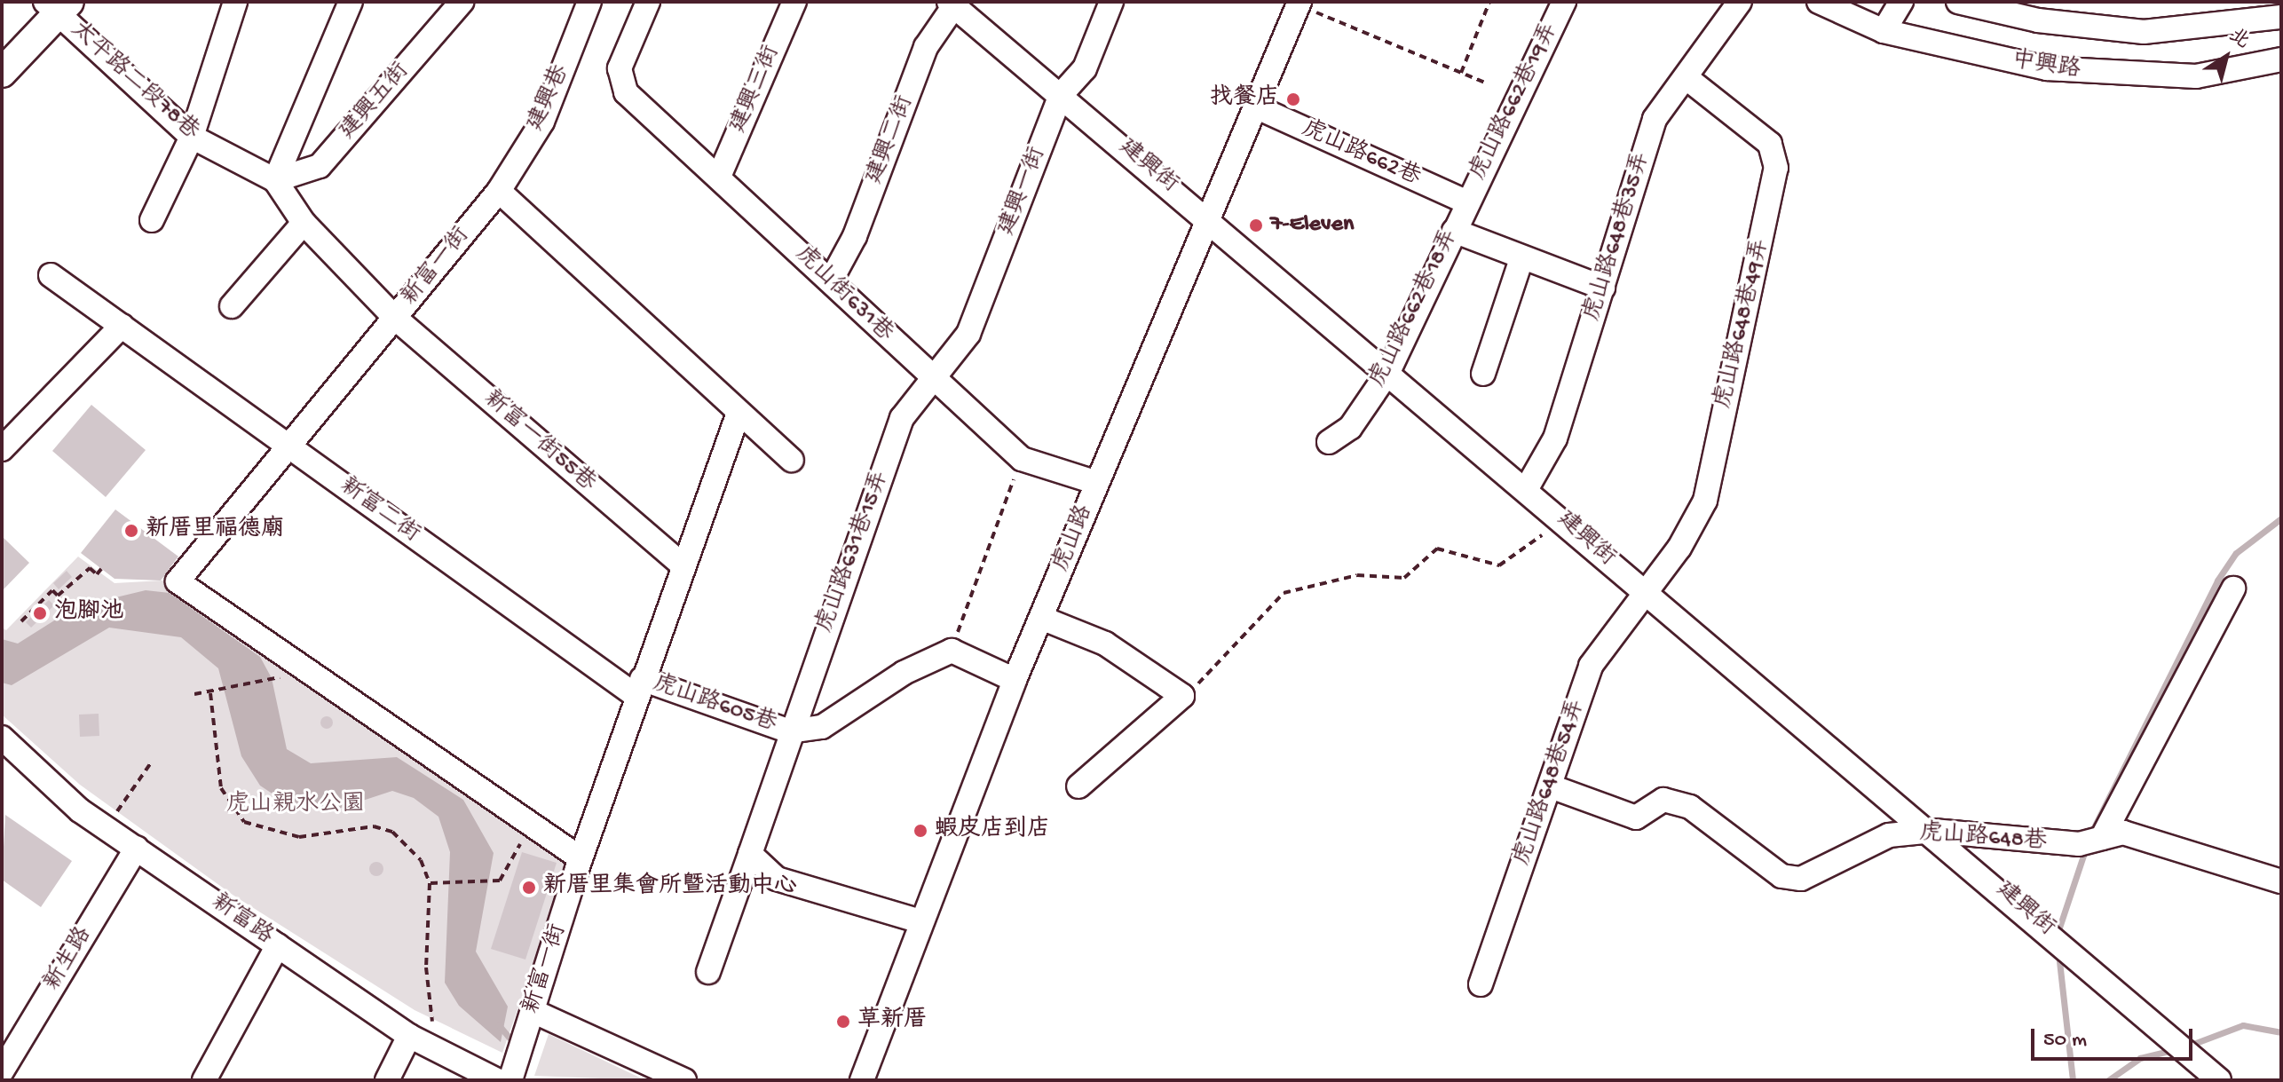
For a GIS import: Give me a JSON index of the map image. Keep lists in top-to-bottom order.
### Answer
{
  "streets": {
    "street": [
      "中興路",
      "太平路二段78巷",
      "建興三街",
      "建興巷",
      "建興五街",
      "虎山路662巷19弄",
      "建興二街",
      "虎山路662巷",
      "建興街",
      "建興一街",
      "虎山路648巷35弄",
      "新富一街",
      "虎山街631巷",
      "虎山路662巷18弄",
      "虎山路648巷49弄",
      "新富一街55巷",
      "新富二街",
      "虎山路",
      "虎山路631巷15弄",
      "虎山路605巷",
      "虎山路648巷54弄",
      "虎山路648巷",
      "新富路",
      "新生路"
    ]
  },
  "crossings": [
    ["太平路二段78巷", "建興五街"],
    ["太平路二段78巷", "新富一街"],
    ["太平路二段78巷", "新富一街55巷"],
    ["建興三街", "虎山街631巷"],
    ["建興巷", "新富一街"],
    ["虎山路662巷19弄", "虎山路662巷"],
    ["虎山路662巷19弄", "虎山路662巷18弄"],
    ["建興二街", "建興街"],
    ["建興二街", "虎山街631巷"],
    ["虎山路662巷", "虎山路662巷18弄"],
    ["虎山路662巷", "虎山路"],
    ["建興街", "建興一街"],
    ["建興街", "虎山路648巷35弄"],
    ["建興街", "虎山路662巷18弄"],
    ["建興街", "虎山路648巷49弄"],
    ["建興街", "虎山路"],
    ["建興街", "虎山路648巷54弄"],
    ["建興街", "虎山路648巷"],
    ["建興一街", "虎山街631巷"],
    ["建興一街", "虎山路631巷15弄"],
    ["虎山路648巷35弄", "虎山路648巷49弄"],
    ["新富一街", "新富一街55巷"],
    ["新富一街", "新富二街"],
    ["新富一街", "虎山路605巷"],
    ["虎山街631巷", "虎山路"],
    ["虎山街631巷", "虎山路631巷15弄"],
    ["虎山路648巷49弄", "虎山路648巷54弄"],
    ["新富二街", "虎山路605巷"],
    ["虎山路631巷15弄", "虎山路605巷"],
    ["虎山路648巷54弄", "虎山路648巷"],
    ["新富路", "新生路"]
  ],
  "parks": ["虎山親水公園"],
  "places": [
    "找餐店",
    "7-Eleven",
    "新厝里福德廟",
    "泡腳池",
    "蝦皮店到店",
    "新厝里集會所暨活動中心",
    "草新厝"
  ],
  "scale_bar": "50 m",
  "north": "top right"
}
